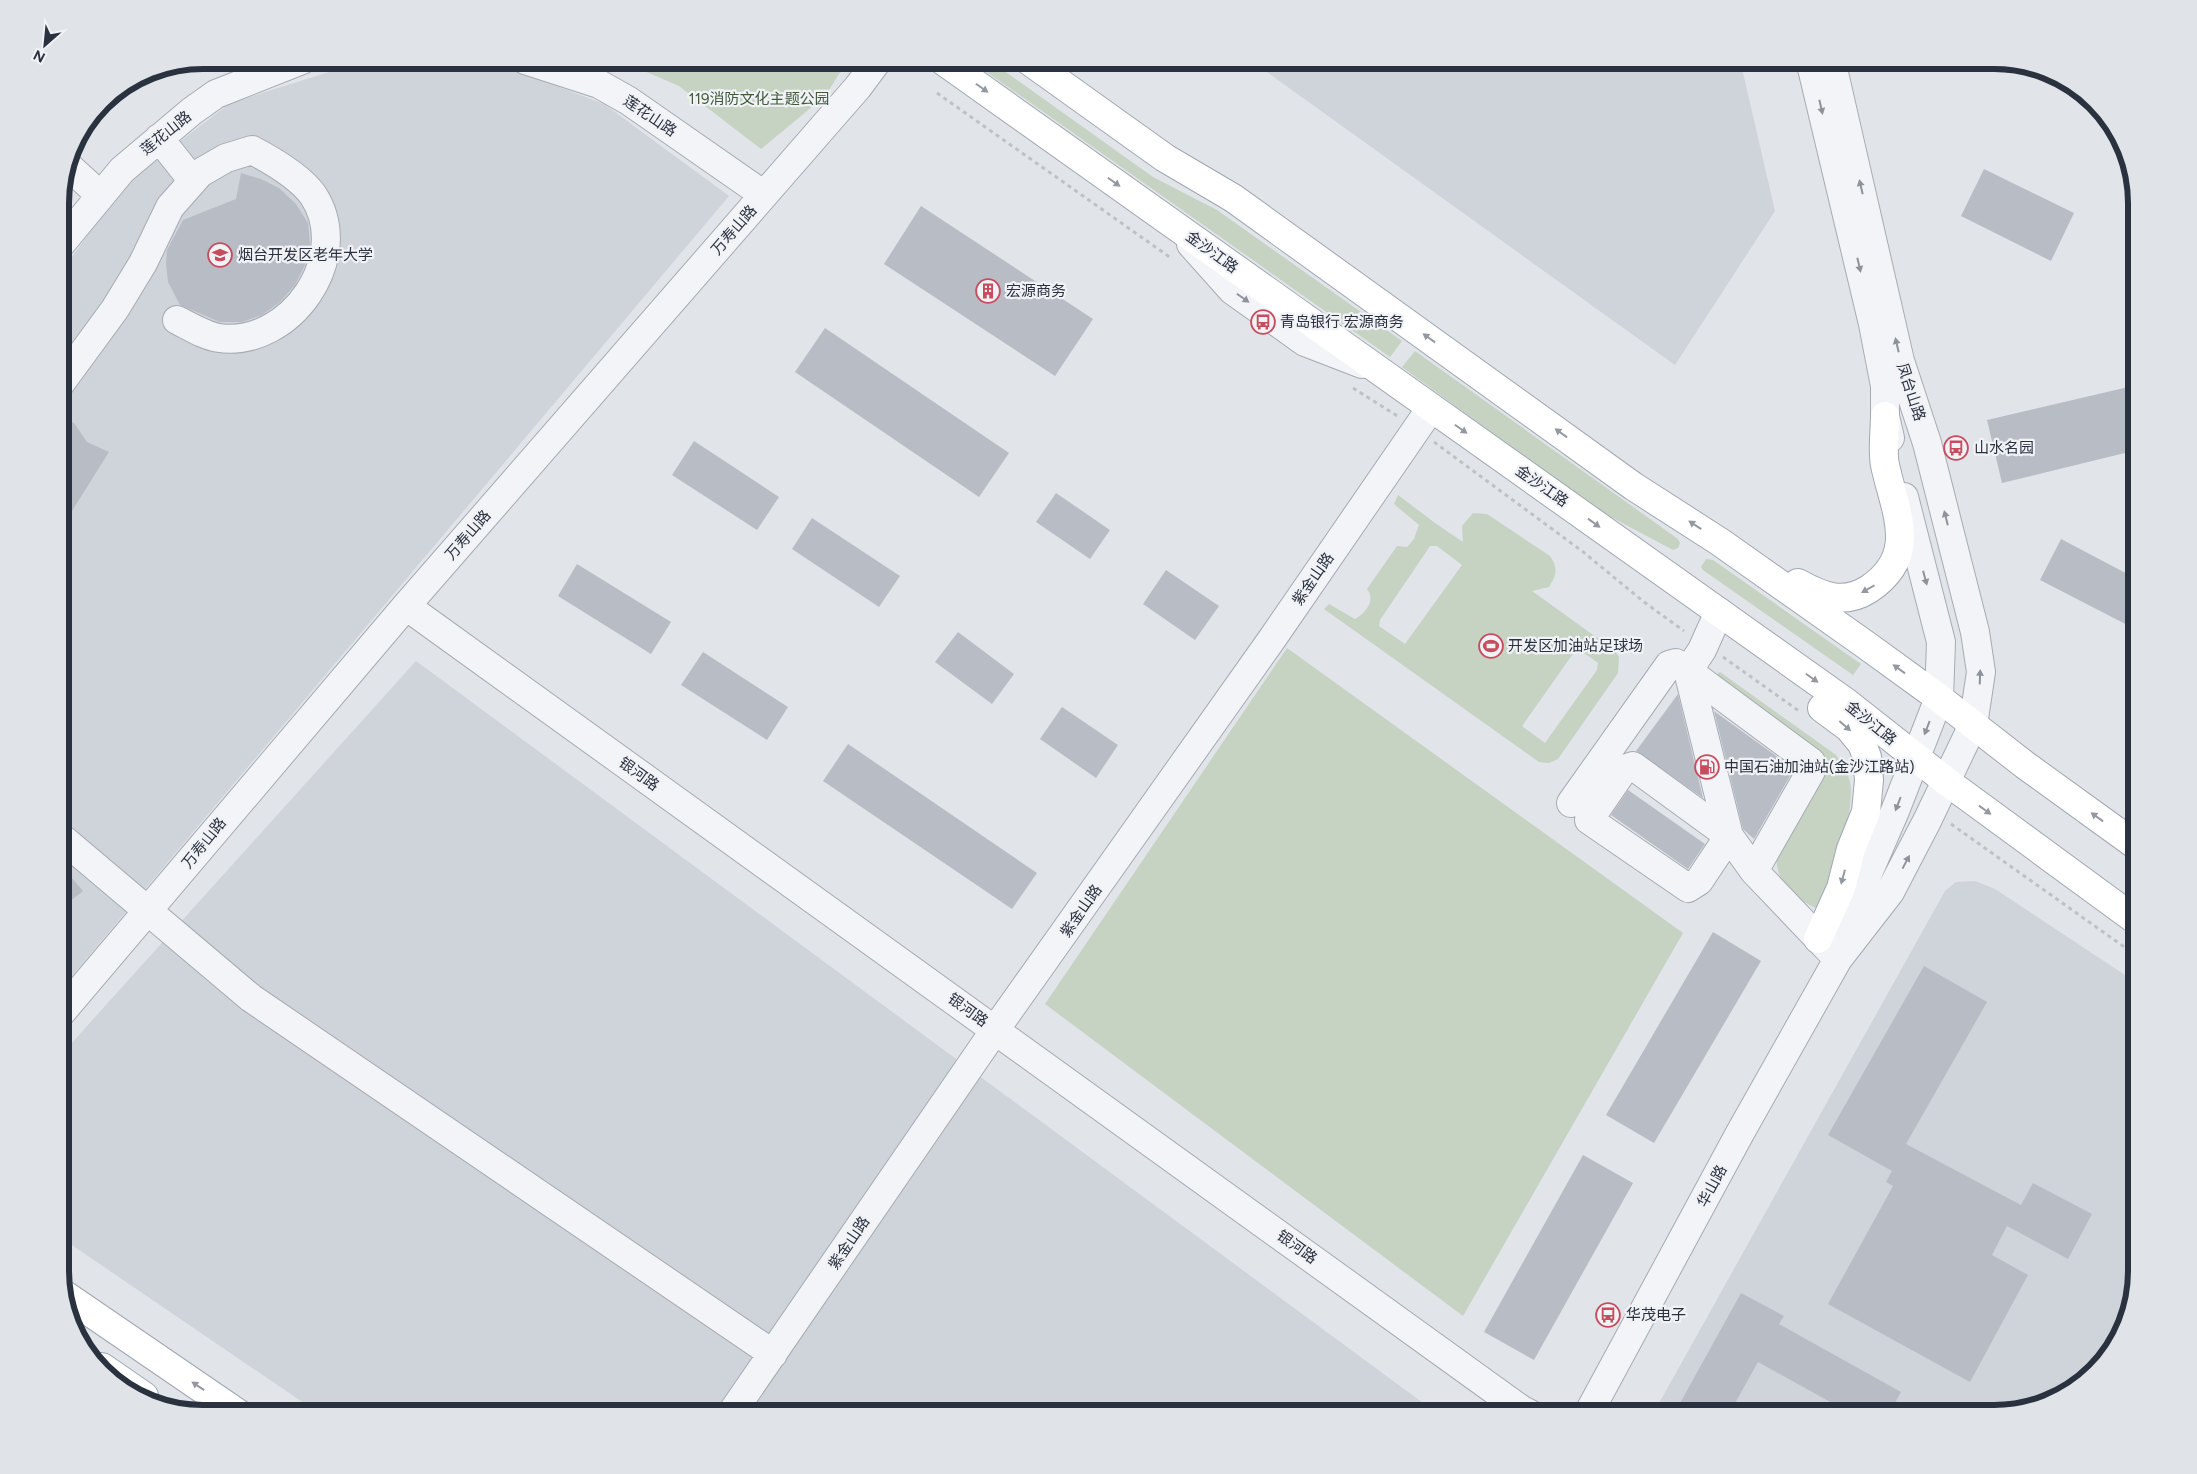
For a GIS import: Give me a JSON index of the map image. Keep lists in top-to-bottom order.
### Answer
{
  "streets": {
    "main road": ["金沙江路"],
    "street": [
      "莲花山路",
      "万寿山路",
      "凤台山路",
      "紫金山路",
      "银河路",
      "华山路"
    ]
  },
  "crossings": [
    ["莲花山路", "万寿山路"],
    ["万寿山路", "银河路"],
    ["金沙江路", "凤台山路"],
    ["金沙江路", "紫金山路"],
    ["凤台山路", "华山路"],
    ["紫金山路", "银河路"]
  ],
  "parks": ["119消防文化主题公园"],
  "places": {
    "school or university": ["烟台开发区老年大学"],
    "building": ["宏源商务"],
    "bus stop": ["青岛银行 宏源商务", "山水名园", "华茂电子"],
    "sports": ["开发区加油站足球场"],
    "fuel station": ["中国石油加油站(金沙江路站)"]
  },
  "north": "bottom left"
}
